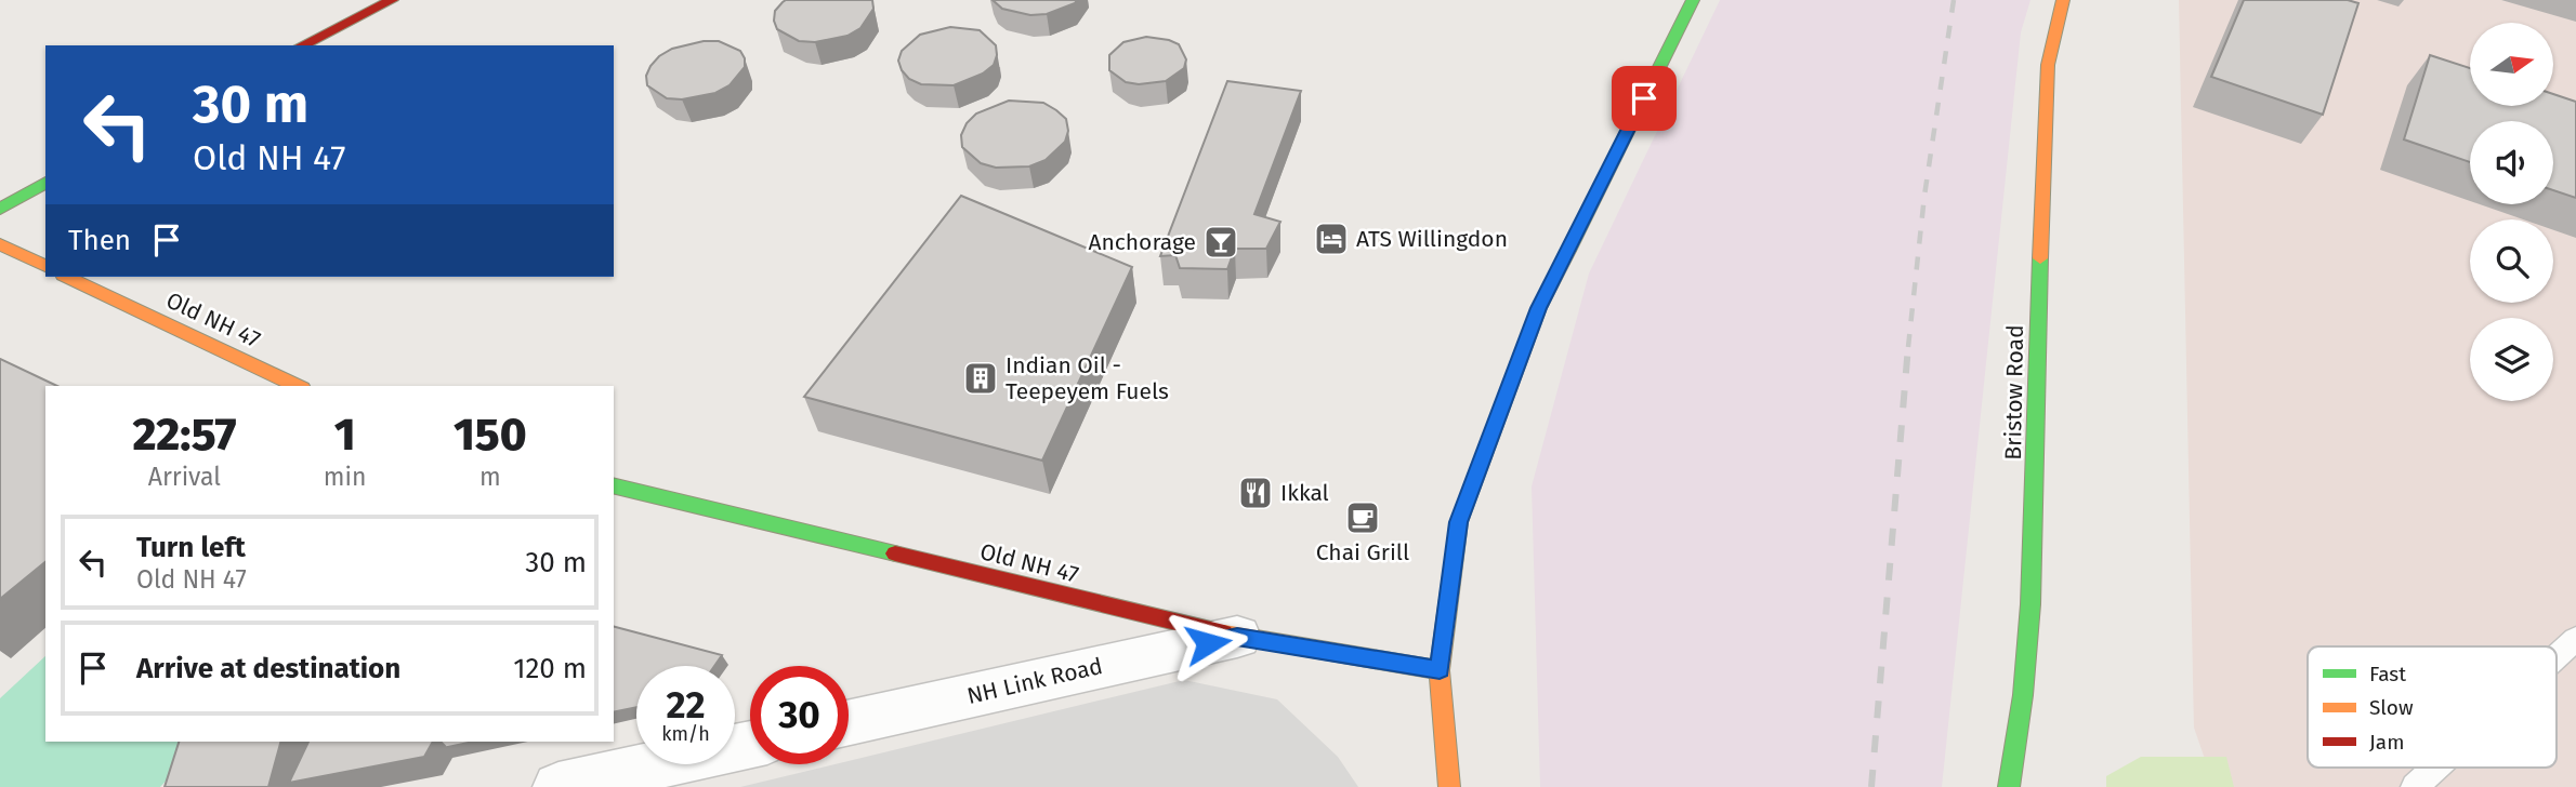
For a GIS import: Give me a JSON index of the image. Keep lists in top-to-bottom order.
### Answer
{
  "streets": {
    "main road": ["Old NH 47", "Bristow Road"],
    "street": ["NH Link Road"]
  },
  "crossings": [
    ["Old NH 47", "NH Link Road"]
  ],
  "places": {
    "hotel": ["ATS Willingdon"],
    "bar": ["Anchorage"],
    "building": ["Indian Oil - Teepeyem Fuels"],
    "restaurant": ["Ikkal"],
    "cafe": ["Chai Grill"]
  },
  "legend": ["Fast", "Slow", "Jam"],
  "north": "right",
  "page": {
    "turn": ["30 m", "Old NH 47"],
    "then": "Then",
    "eta": [
      "22:57",
      "Arrival",
      "1",
      "min",
      "150",
      "m"
    ],
    "list": [
      {
        "name": "Turn left",
        "note": "Old NH 47",
        "value": "30 m"
      },
      {
        "name": "Arrive at destination",
        "value": "120 m"
      }
    ],
    "speed": "22 km/h",
    "limit": "30"
  }
}
